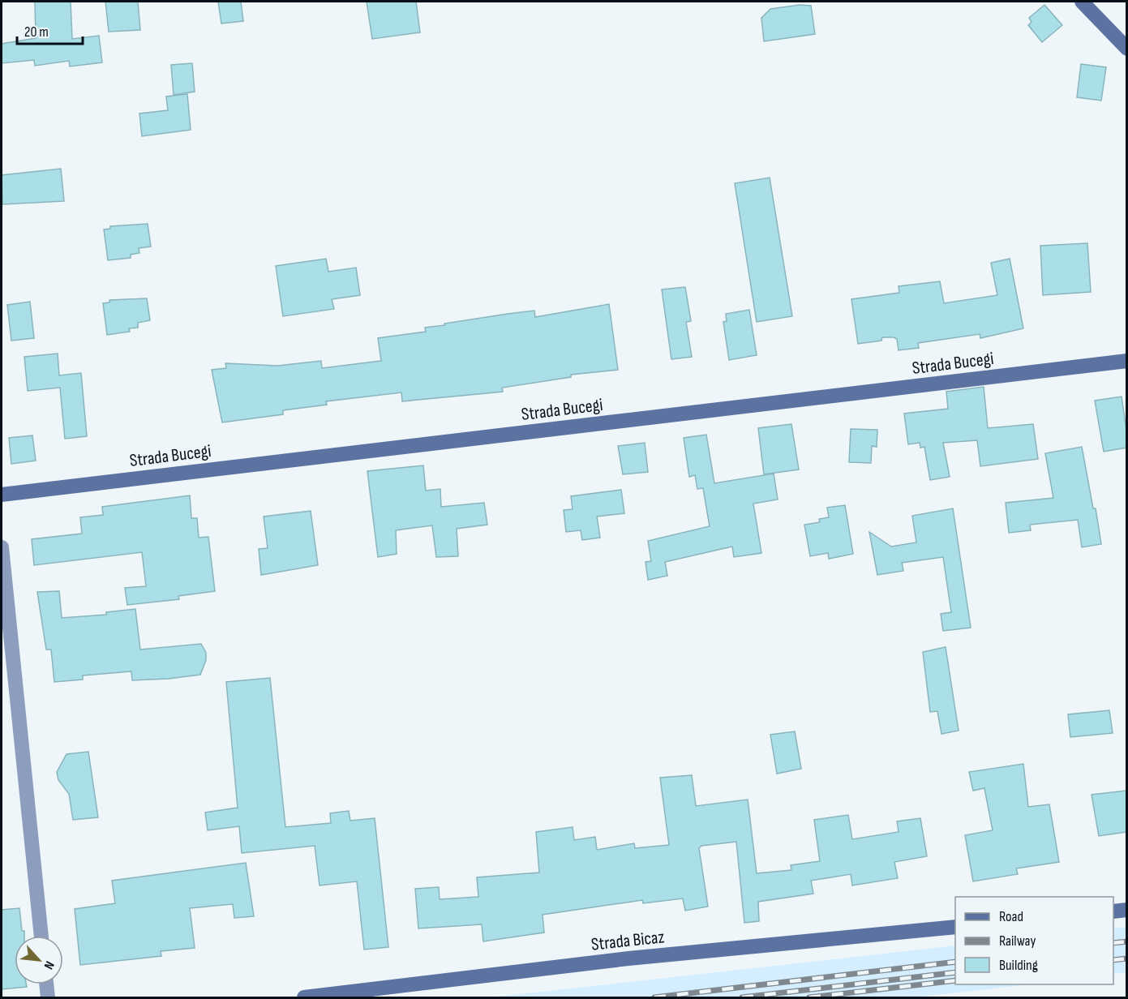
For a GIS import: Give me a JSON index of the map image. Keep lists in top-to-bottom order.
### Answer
{
  "streets": {
    "street": ["Strada Bucegi", "Strada Bicaz"]
  },
  "legend": ["Road", "Railway", "Building"],
  "scale_bar": "20 m",
  "north": "bottom right"
}
